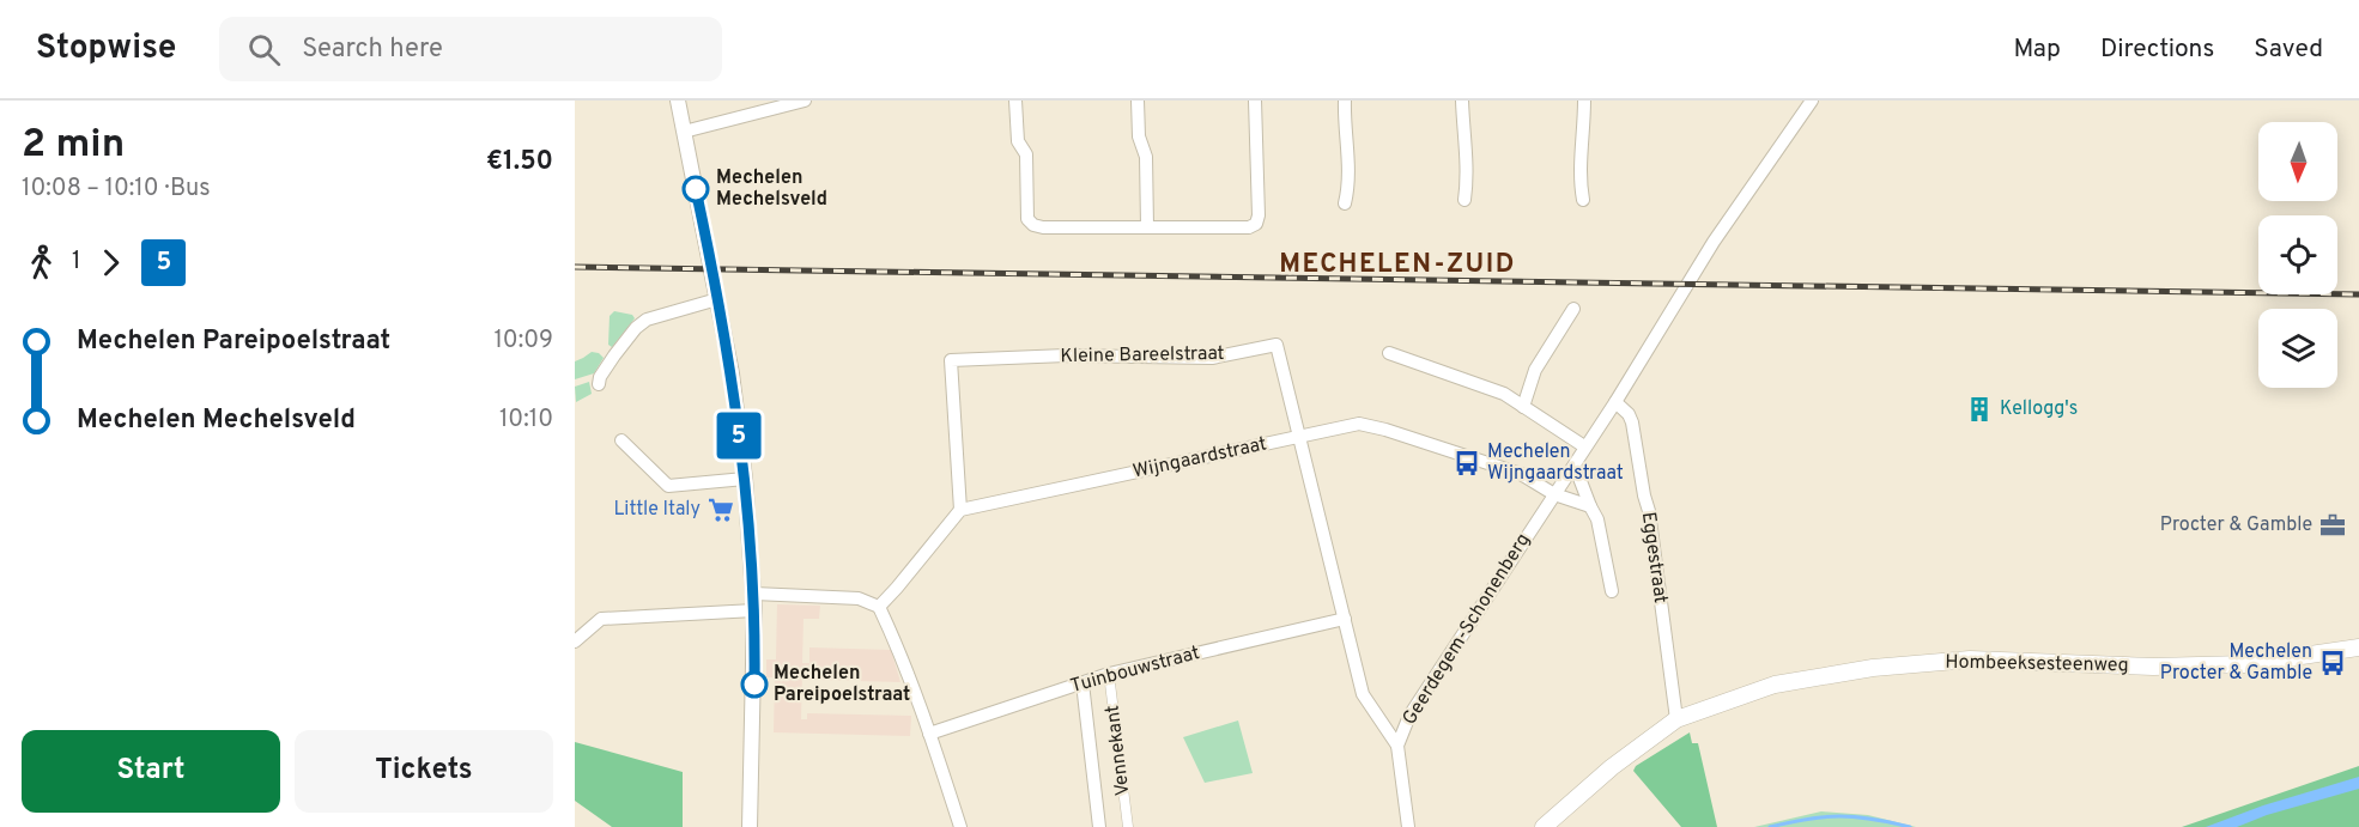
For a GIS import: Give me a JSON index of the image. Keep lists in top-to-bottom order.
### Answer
{
  "streets": {
    "main road": ["Hombeeksesteenweg"],
    "street": [
      "Kleine Bareelstraat",
      "Wijngaardstraat",
      "Eggestraat",
      "Geerdegem-Schonenberg",
      "Tuinbouwstraat",
      "Vennekant"
    ]
  },
  "crossings": [
    ["Kleine Bareelstraat", "Wijngaardstraat"],
    ["Kleine Bareelstraat", "Geerdegem-Schonenberg"],
    ["Kleine Bareelstraat", "Tuinbouwstraat"],
    ["Wijngaardstraat", "Geerdegem-Schonenberg"],
    ["Eggestraat", "Geerdegem-Schonenberg"],
    ["Eggestraat", "Hombeeksesteenweg"],
    ["Tuinbouwstraat", "Vennekant"]
  ],
  "districts": ["MECHELEN-ZUID"],
  "places": {
    "other": ["Mechelen Mechelsveld", "Mechelen Pareipoelstraat"],
    "building": ["Kellogg's"],
    "bus stop": ["Mechelen Wijngaardstraat", "Mechelen Procter & Gamble"],
    "supermarket": ["Little Italy"],
    "office": ["Procter & Gamble"]
  },
  "lines": ["bus line 5"],
  "north": "bottom",
  "page": {
    "header": "Stopwise",
    "search": "Search here",
    "nav": ["Map", "Directions", "Saved"],
    "heading": ["2 min", "10:08 – 10:10 · Bus", "€1.50"],
    "on_map": "5",
    "legs": ["1", "5"],
    "list": [
      {
        "name": "Mechelen Pareipoelstraat",
        "value": "10:09"
      },
      {
        "name": "Mechelen Mechelsveld",
        "value": "10:10"
      }
    ],
    "buttons": ["Start", "Tickets"]
  }
}
